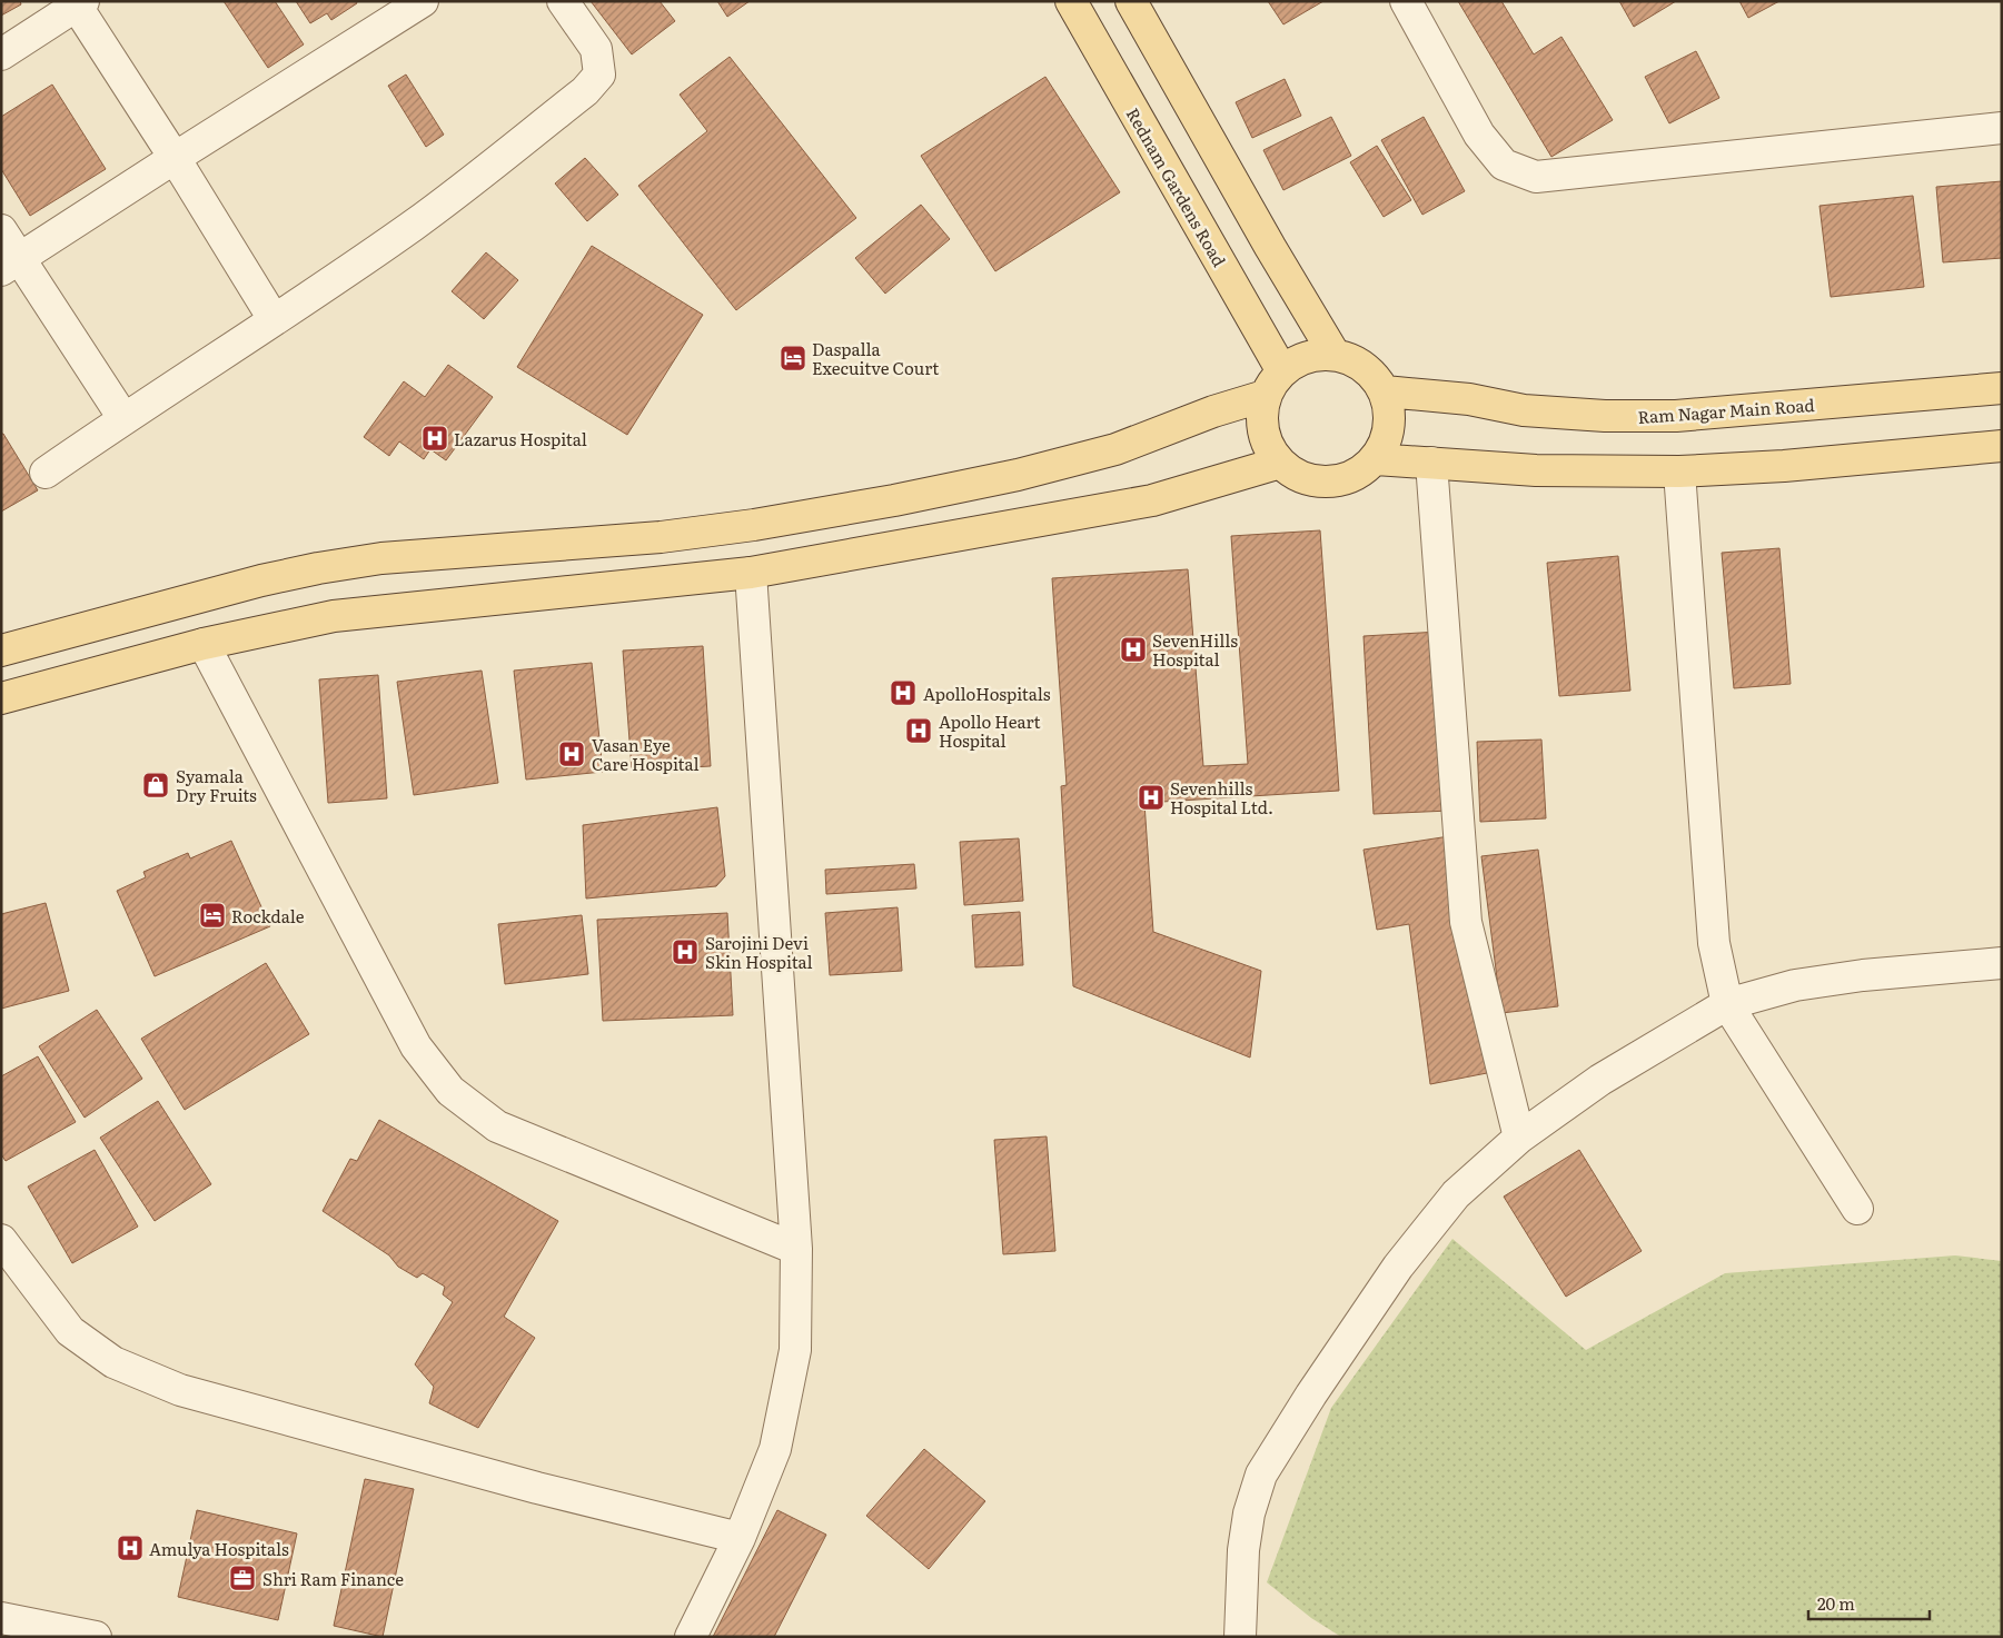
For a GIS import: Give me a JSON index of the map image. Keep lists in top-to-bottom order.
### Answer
{
  "streets": {
    "main road": ["Rednam Gardens Road", "Ram Nagar Main Road"]
  },
  "crossings": [
    ["Rednam Gardens Road", "Ram Nagar Main Road"]
  ],
  "places": {
    "hotel": ["Daspalla Execuitve Court", "Rockdale"],
    "hospital": [
      "Lazarus Hospital",
      "SevenHills Hospital",
      "ApolloHospitals",
      "Apollo Heart Hospital",
      "Vasan Eye Care Hospital",
      "Sevenhills Hospital Ltd.",
      "Sarojini Devi Skin Hospital",
      "Amulya Hospitals"
    ],
    "shop": ["Syamala Dry Fruits"],
    "office": ["Shri Ram Finance"]
  },
  "scale_bar": "20 m"
}
